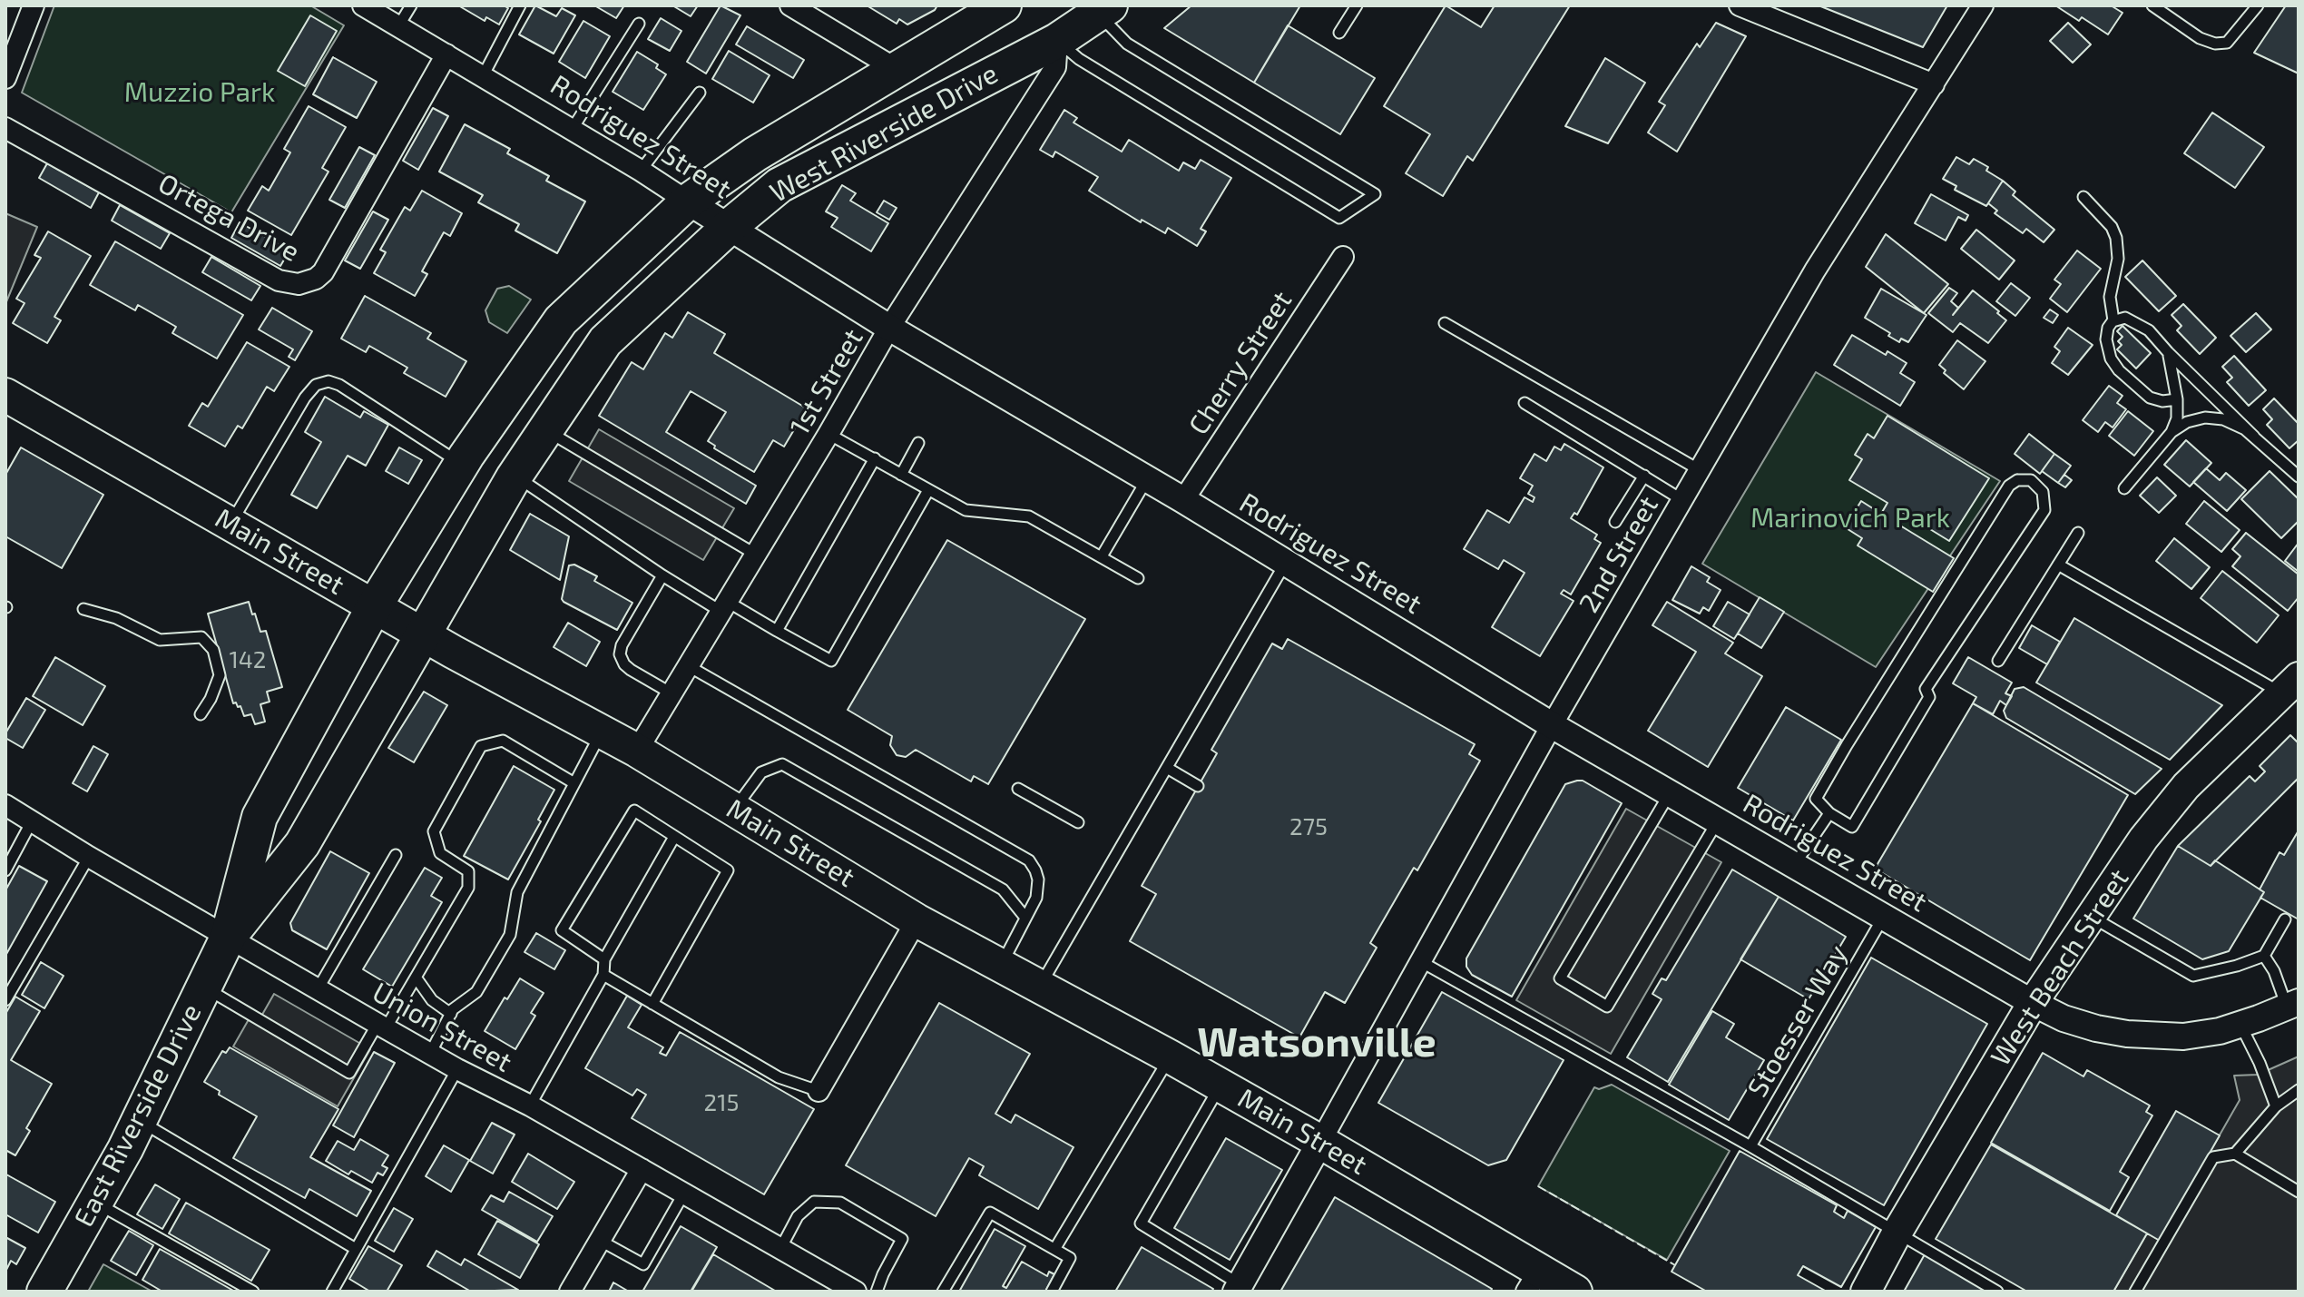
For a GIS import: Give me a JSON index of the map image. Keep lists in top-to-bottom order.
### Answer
{
  "streets": {
    "highway": ["West Riverside Drive", "East Riverside Drive"],
    "main road": ["Main Street", "West Beach Street"],
    "street": [
      "Rodriguez Street",
      "Ortega Drive",
      "Cherry Street",
      "1st Street",
      "2nd Street",
      "Union Street"
    ],
    "lane": ["Stoesser Way"]
  },
  "crossings": [
    ["West Riverside Drive", "Rodriguez Street"],
    ["West Riverside Drive", "1st Street"],
    ["West Riverside Drive", "Main Street"],
    ["West Riverside Drive", "East Riverside Drive"],
    ["Rodriguez Street", "Ortega Drive"],
    ["Rodriguez Street", "Cherry Street"],
    ["Rodriguez Street", "1st Street"],
    ["Rodriguez Street", "2nd Street"],
    ["Rodriguez Street", "West Beach Street"],
    ["Rodriguez Street", "Stoesser Way"],
    ["1st Street", "Main Street"],
    ["Main Street", "2nd Street"],
    ["Main Street", "East Riverside Drive"],
    ["Union Street", "East Riverside Drive"]
  ],
  "districts": ["Watsonville"],
  "parks": ["Muzzio Park", "Marinovich Park"],
  "house_numbers": ["142", "275", "215"]
}
